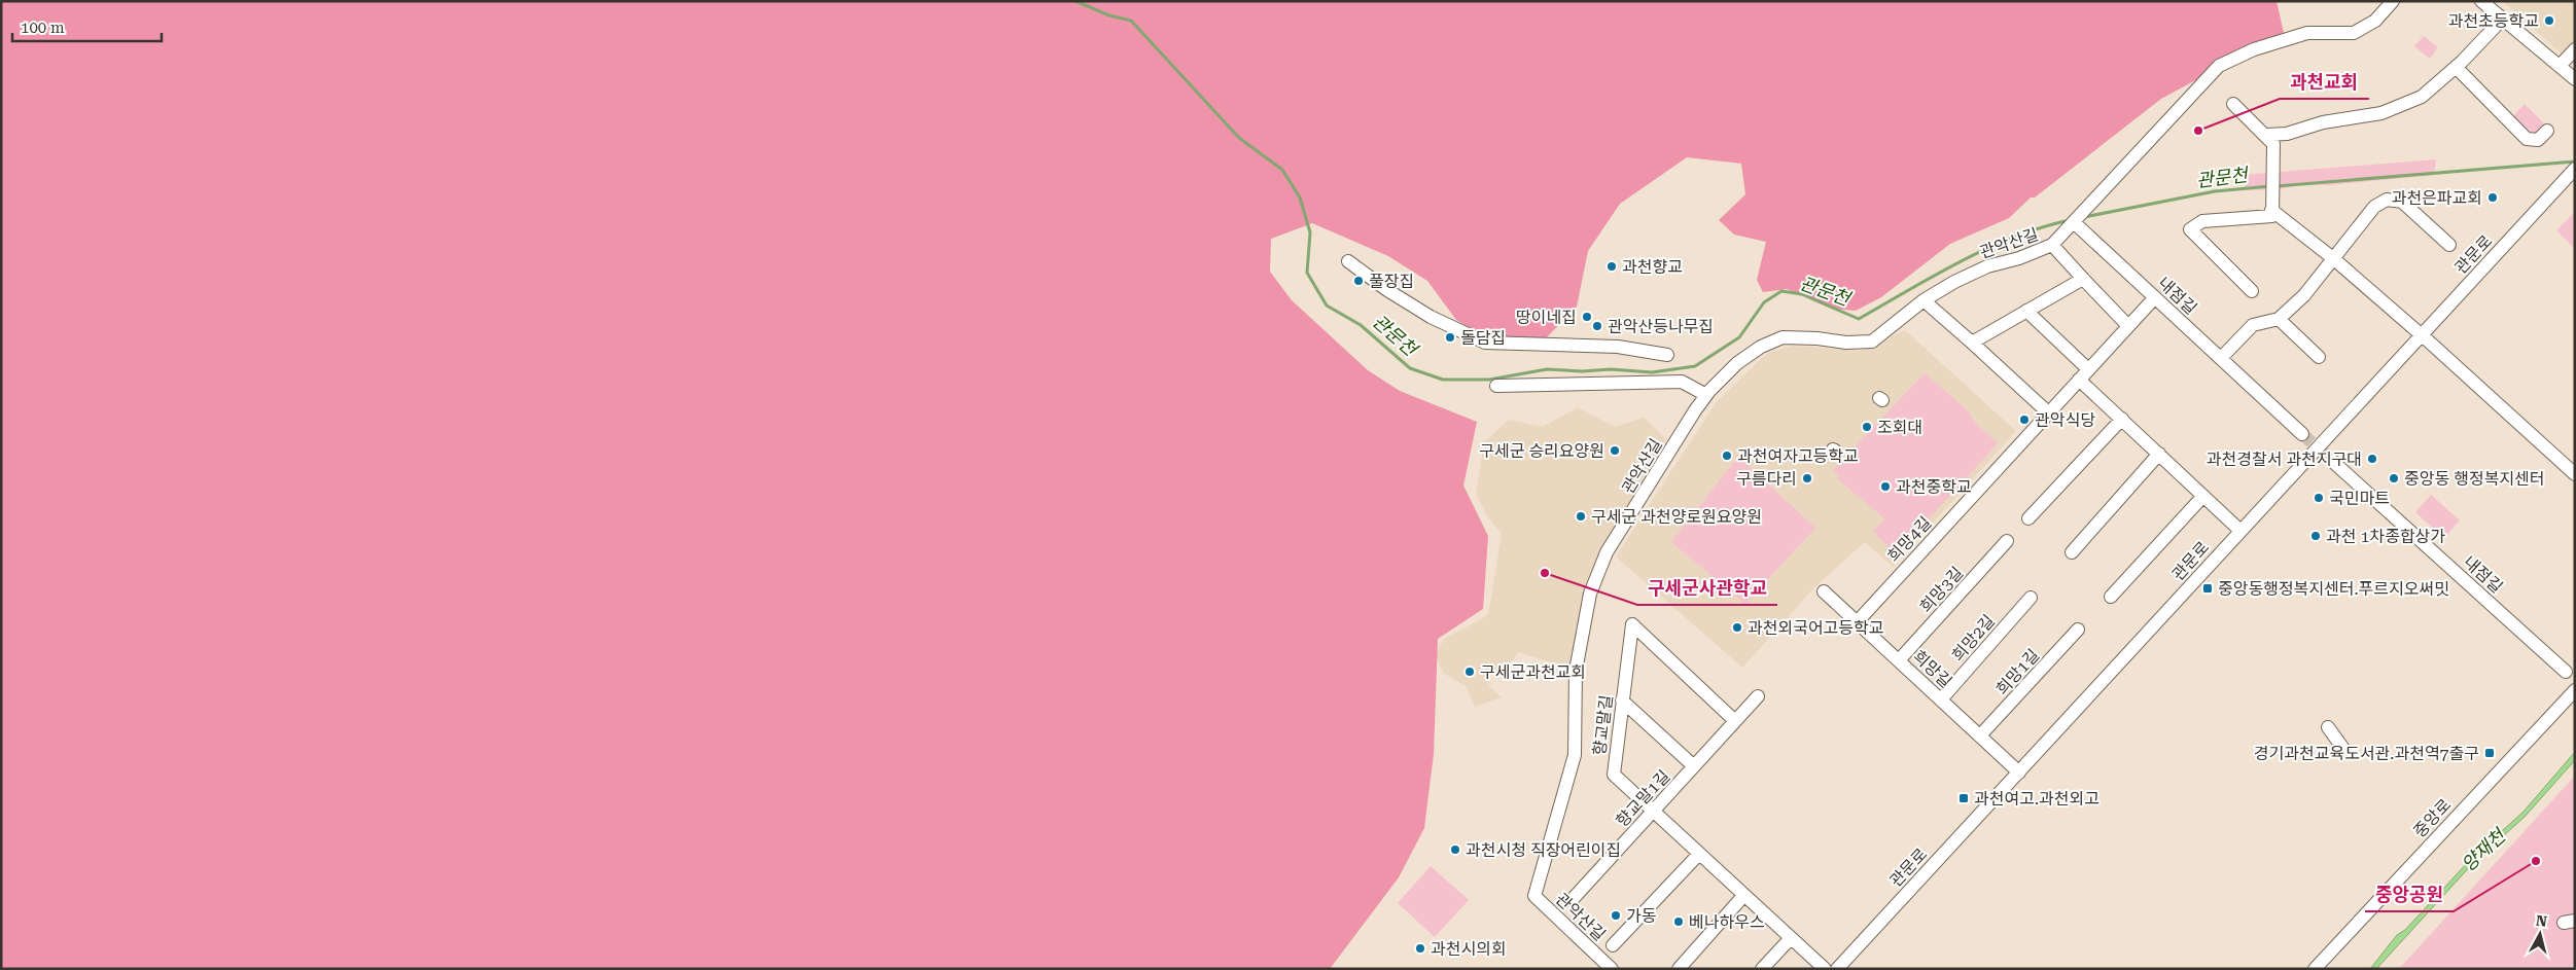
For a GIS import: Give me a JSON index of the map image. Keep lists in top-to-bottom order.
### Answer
{
  "streets": {
    "street": [
      "관악산길",
      "관문로",
      "내점길",
      "희망4길",
      "희망3길",
      "희망2길",
      "희망길",
      "희망1길",
      "향교말길",
      "향교말1길",
      "중앙로"
    ]
  },
  "crossings": [
    ["관악산길", "내점길"],
    ["관문로", "희망길"],
    ["내점길", "희망4길"],
    ["희망4길", "희망길"],
    ["희망3길", "희망길"],
    ["희망2길", "희망길"],
    ["희망길", "희망1길"],
    ["향교말길", "향교말1길"]
  ],
  "water": ["관문천", "양재천"],
  "places": {
    "other": [
      "과천초등학교",
      "과천교회",
      "과천은파교회",
      "과천향교",
      "풀장집",
      "땅이네집",
      "관악산등나무집",
      "돌담집",
      "관악식당",
      "조회대",
      "구세군 승리요양원",
      "과천여자고등학교",
      "과천경찰서 과천지구대",
      "구름다리",
      "중앙동 행정복지센터",
      "과천중학교",
      "국민마트",
      "구세군 과천양로원요양원",
      "과천 1차종합상가",
      "구세군사관학교",
      "과천외국어고등학교",
      "구세군과천교회",
      "과천시청 직장어린이집",
      "중앙공원",
      "가동",
      "베나하우스",
      "과천시의회"
    ],
    "transit": ["중앙동행정복지센터.푸르지오써밋", "경기과천교육도서관.과천역7출구", "과천여고.과천외고"]
  },
  "scale_bar": "100 m",
  "north": "top"
}
